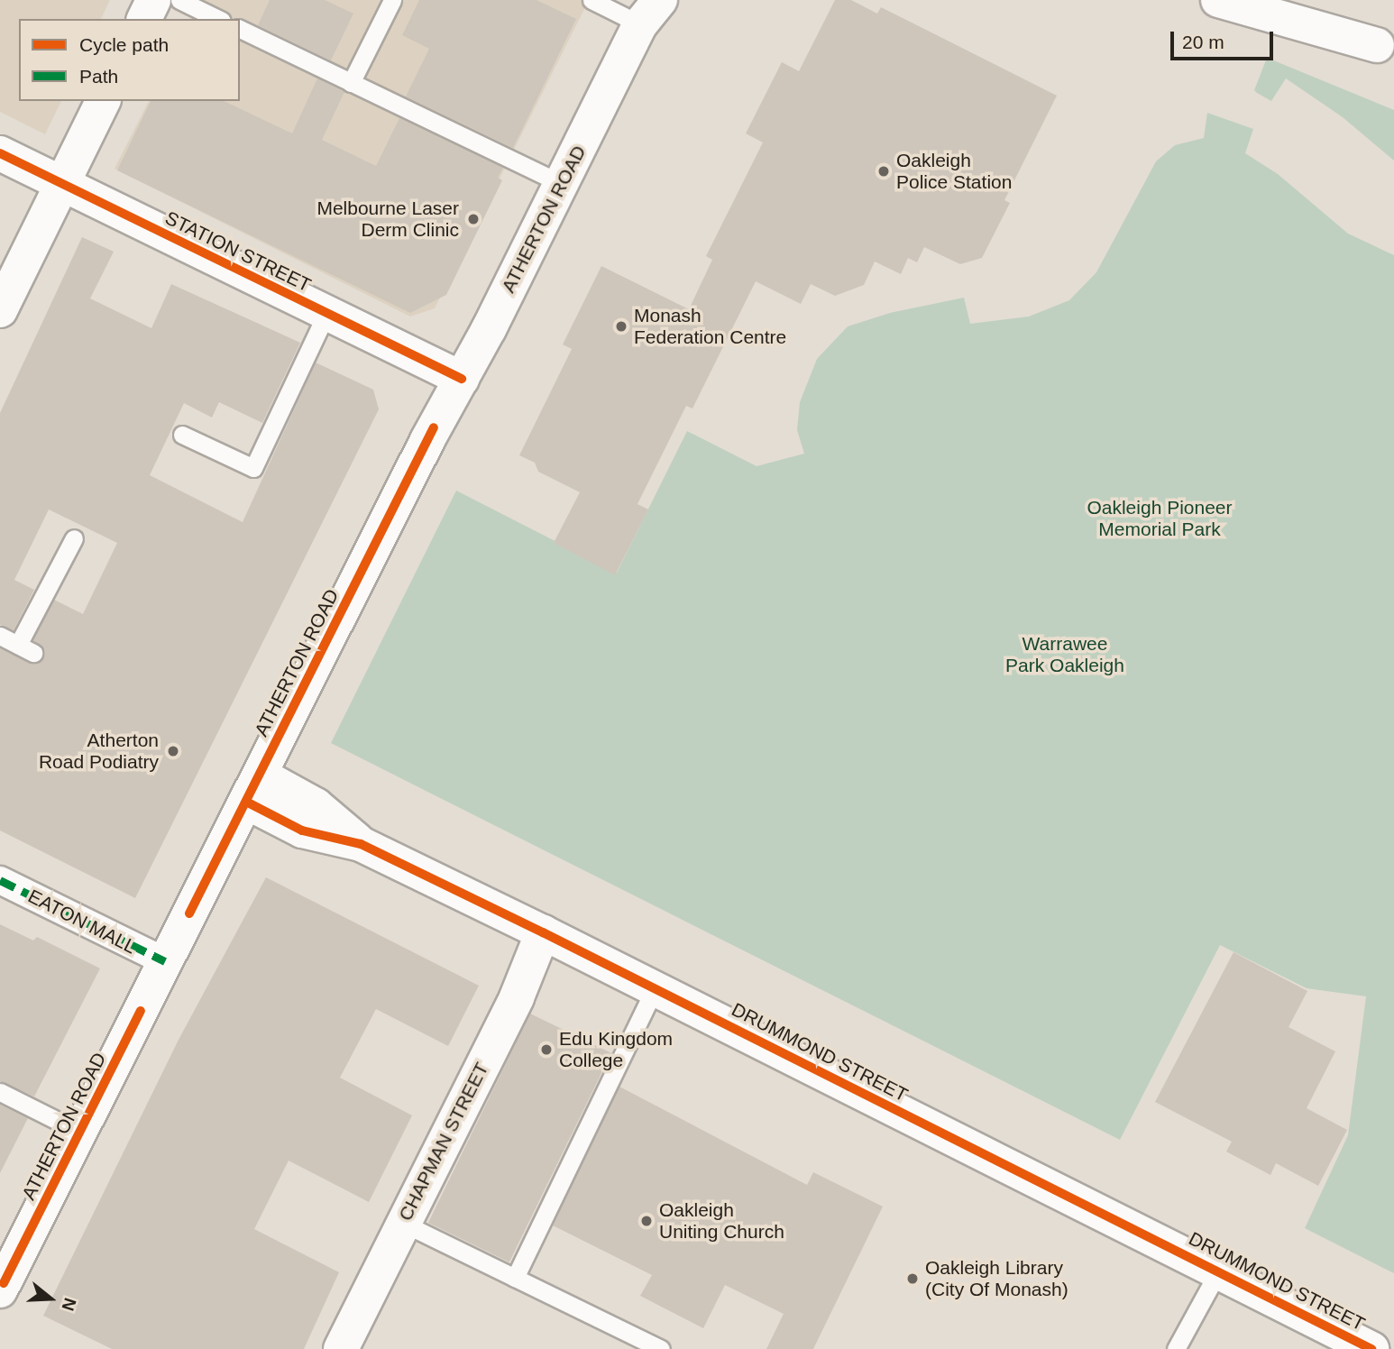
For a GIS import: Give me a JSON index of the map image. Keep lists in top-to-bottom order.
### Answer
{
  "streets": {
    "main road": [
      "ATHERTON ROAD",
      "STATION STREET",
      "DRUMMOND STREET",
      "CHAPMAN STREET"
    ],
    "street": ["EATON MALL"]
  },
  "crossings": [
    ["ATHERTON ROAD", "STATION STREET"],
    ["ATHERTON ROAD", "EATON MALL"],
    ["ATHERTON ROAD", "DRUMMOND STREET"],
    ["DRUMMOND STREET", "CHAPMAN STREET"]
  ],
  "parks": ["Oakleigh Pioneer Memorial Park", "Warrawee Park Oakleigh"],
  "places": [
    "Oakleigh Police Station",
    "Melbourne Laser Derm Clinic",
    "Monash Federation Centre",
    "Atherton Road Podiatry",
    "Edu Kingdom College",
    "Oakleigh Uniting Church",
    "Oakleigh Library (City Of Monash)"
  ],
  "legend": ["Cycle path", "Path"],
  "scale_bar": "20 m",
  "north": "right"
}
